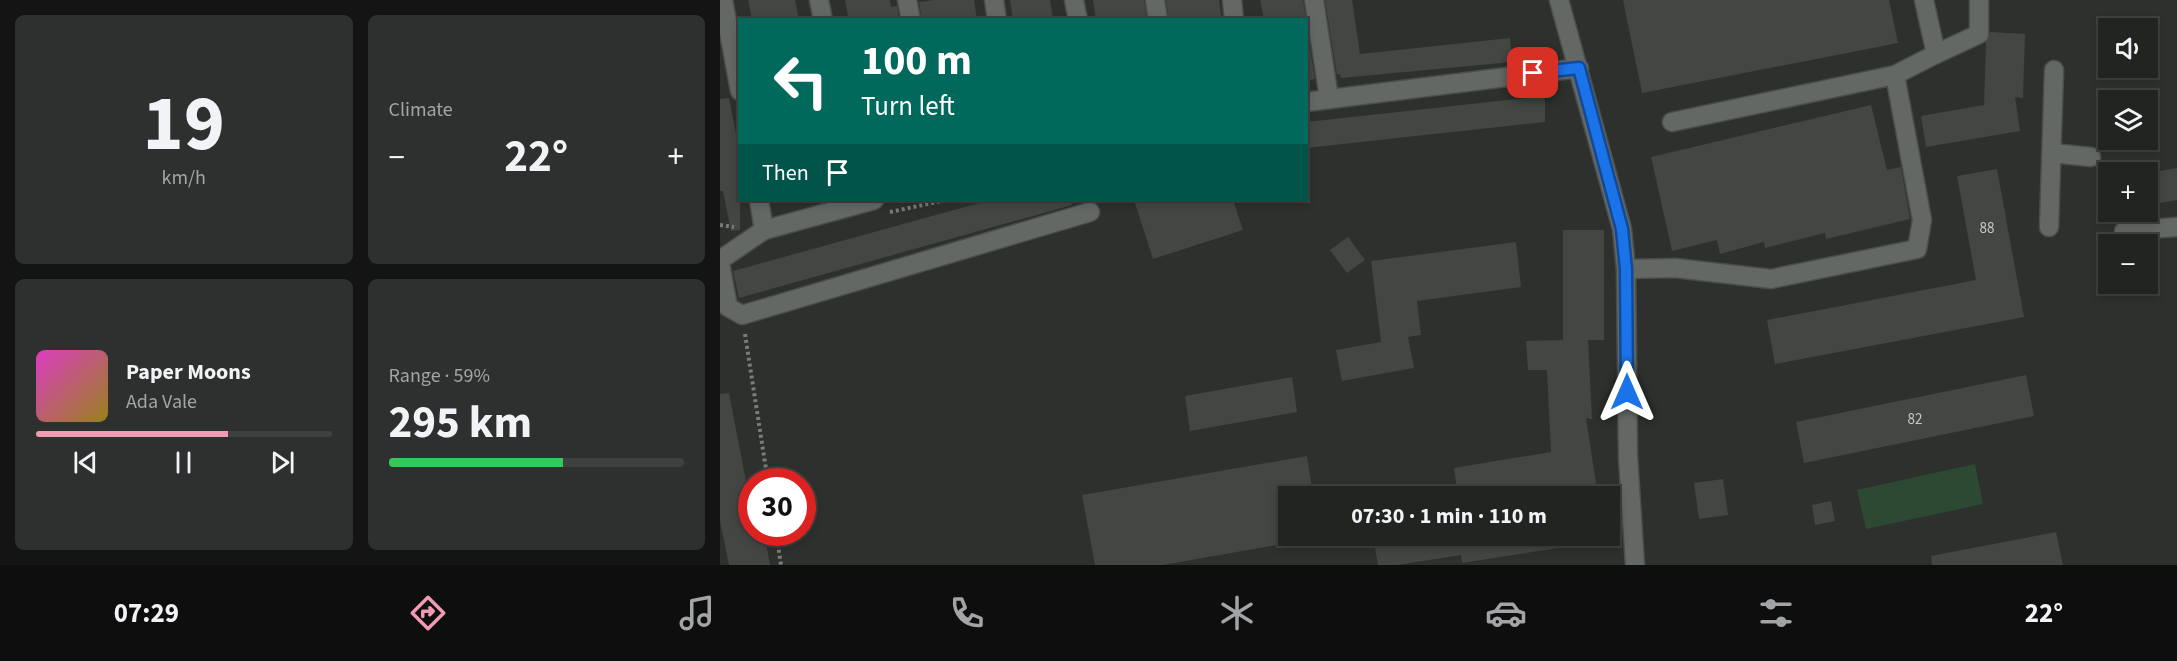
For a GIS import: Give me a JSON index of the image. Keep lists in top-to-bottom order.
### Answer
{
  "house_numbers": ["88", "82"],
  "page": {
    "tile": [
      ["19", "km/h"],
      "Climate",
      ["Range · 59%", "295 km"]
    ],
    "map_buttons": ["+", "−"],
    "turn": ["100 m", "Turn left"],
    "heat": ["−", "22°", "+"],
    "then": "Then",
    "song": ["Paper Moons", "Ada Vale"],
    "limit": "30",
    "trip": "07:30 · 1 min · 110 m",
    "tabs": ["07:29", "22°"]
  }
}
